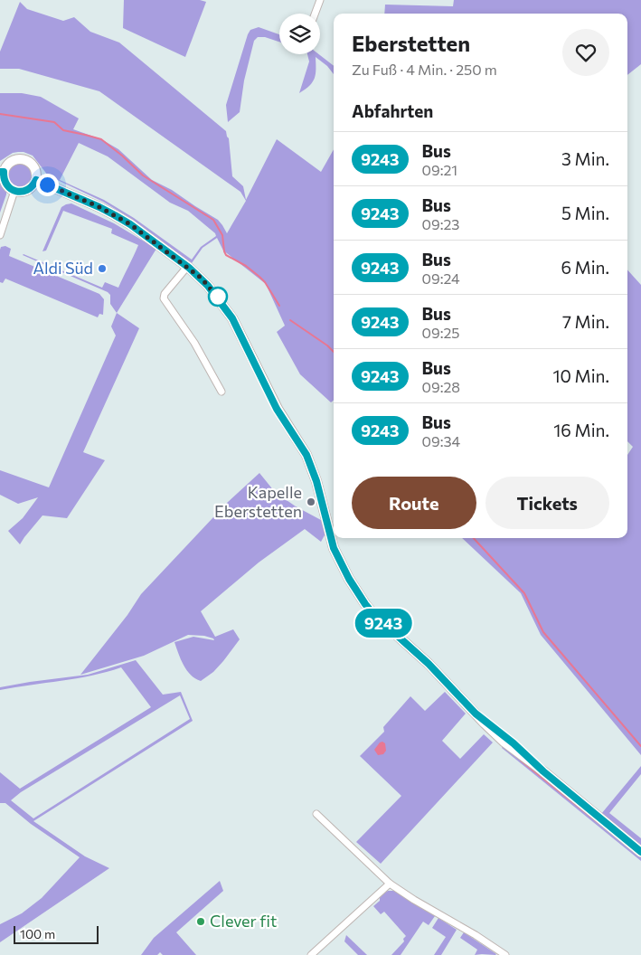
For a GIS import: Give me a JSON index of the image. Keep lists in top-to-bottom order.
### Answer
{
  "places": ["Aldi Süd", "Kapelle Eberstetten", "Clever fit"],
  "lines": ["bus line 9243"],
  "scale_bar": "100 m",
  "page": {
    "on_map": "9243",
    "heading": [
      ["Eberstetten", "Zu Fuß · 4 Min. · 250 m"],
      "Abfahrten"
    ],
    "list": [
      {
        "mark": "9243",
        "name": "Bus",
        "note": "09:21",
        "value": "3 Min."
      },
      {
        "mark": "9243",
        "name": "Bus",
        "note": "09:23",
        "value": "5 Min."
      },
      {
        "mark": "9243",
        "name": "Bus",
        "note": "09:24",
        "value": "6 Min."
      },
      {
        "mark": "9243",
        "name": "Bus",
        "note": "09:25",
        "value": "7 Min."
      },
      {
        "mark": "9243",
        "name": "Bus",
        "note": "09:28",
        "value": "10 Min."
      },
      {
        "mark": "9243",
        "name": "Bus",
        "note": "09:34",
        "value": "16 Min."
      }
    ],
    "buttons": ["Route", "Tickets"],
    "scale": "100 m"
  }
}
